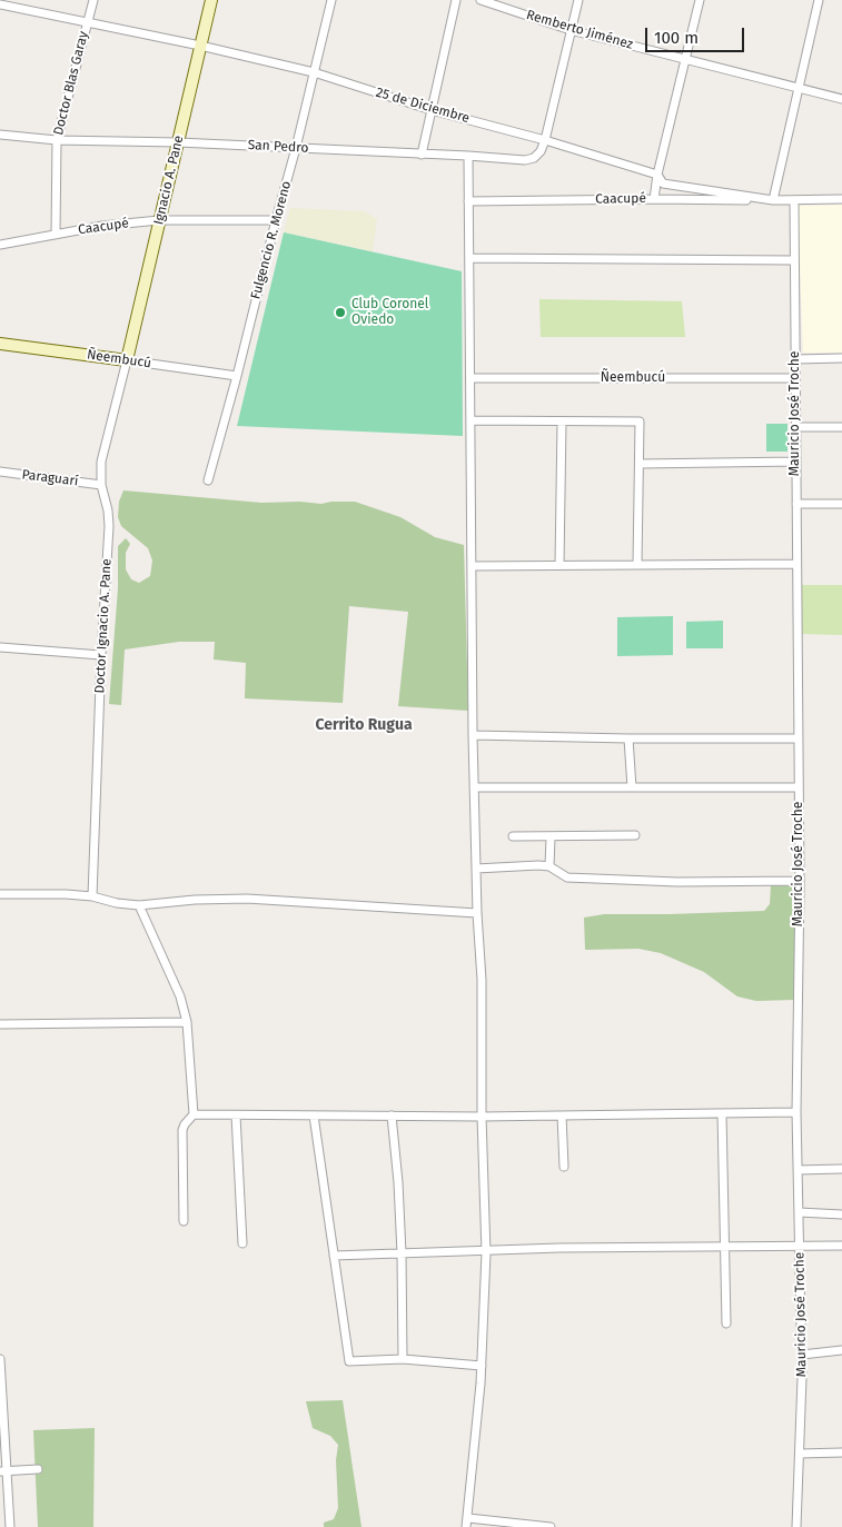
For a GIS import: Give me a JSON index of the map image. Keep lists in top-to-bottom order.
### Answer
{
  "streets": {
    "street": [
      "Remberto Jiménez",
      "Doctor Blas Garay",
      "25 de Diciembre",
      "San Pedro",
      "Ignacio A. Pane",
      "Caacupé",
      "Fulgencio R. Moreno",
      "Ñeembucú",
      "Mauricio José Troche",
      "Paraguarí",
      "Doctor Ignacio A. Pane"
    ]
  },
  "crossings": [
    ["Doctor Blas Garay", "25 de Diciembre"],
    ["Doctor Blas Garay", "San Pedro"],
    ["Doctor Blas Garay", "Caacupé"],
    ["25 de Diciembre", "San Pedro"],
    ["25 de Diciembre", "Ignacio A. Pane"],
    ["25 de Diciembre", "Caacupé"],
    ["25 de Diciembre", "Fulgencio R. Moreno"],
    ["25 de Diciembre", "Mauricio José Troche"],
    ["San Pedro", "Ignacio A. Pane"],
    ["San Pedro", "Fulgencio R. Moreno"],
    ["Ignacio A. Pane", "Caacupé"],
    ["Ignacio A. Pane", "Ñeembucú"],
    ["Ignacio A. Pane", "Doctor Ignacio A. Pane"],
    ["Caacupé", "Fulgencio R. Moreno"],
    ["Fulgencio R. Moreno", "Ñeembucú"],
    ["Ñeembucú", "Mauricio José Troche"],
    ["Ñeembucú", "Doctor Ignacio A. Pane"],
    ["Paraguarí", "Doctor Ignacio A. Pane"]
  ],
  "districts": ["Cerrito Rugua"],
  "places": ["Club Coronel Oviedo"],
  "scale_bar": "100 m"
}
